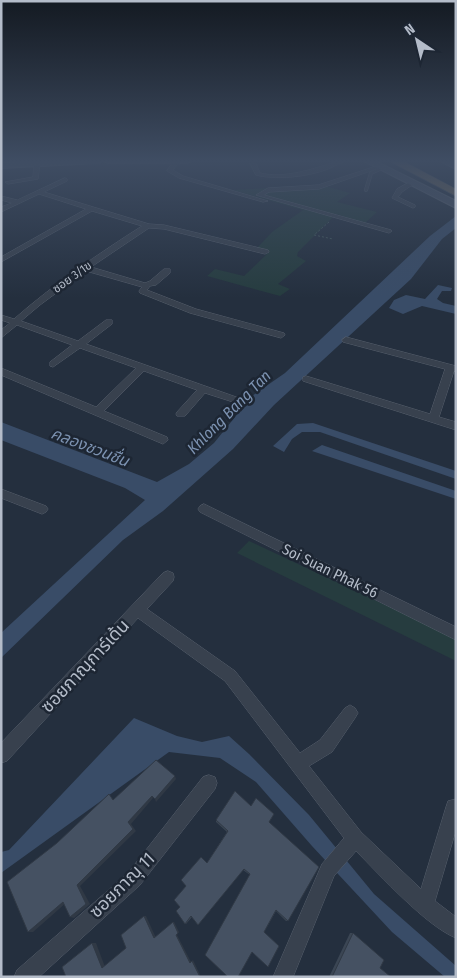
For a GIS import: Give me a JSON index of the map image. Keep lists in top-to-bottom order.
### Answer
{
  "streets": {
    "street": [
      "ซอย 3/1ข",
      "Soi Suan Phak 56",
      "ซอยภาณุการ์เด้น",
      "ซอยภาณุ 11"
    ]
  },
  "water": ["Khlong Bang Tan", "คลองชวนชื่น"],
  "north": "top left"
}
